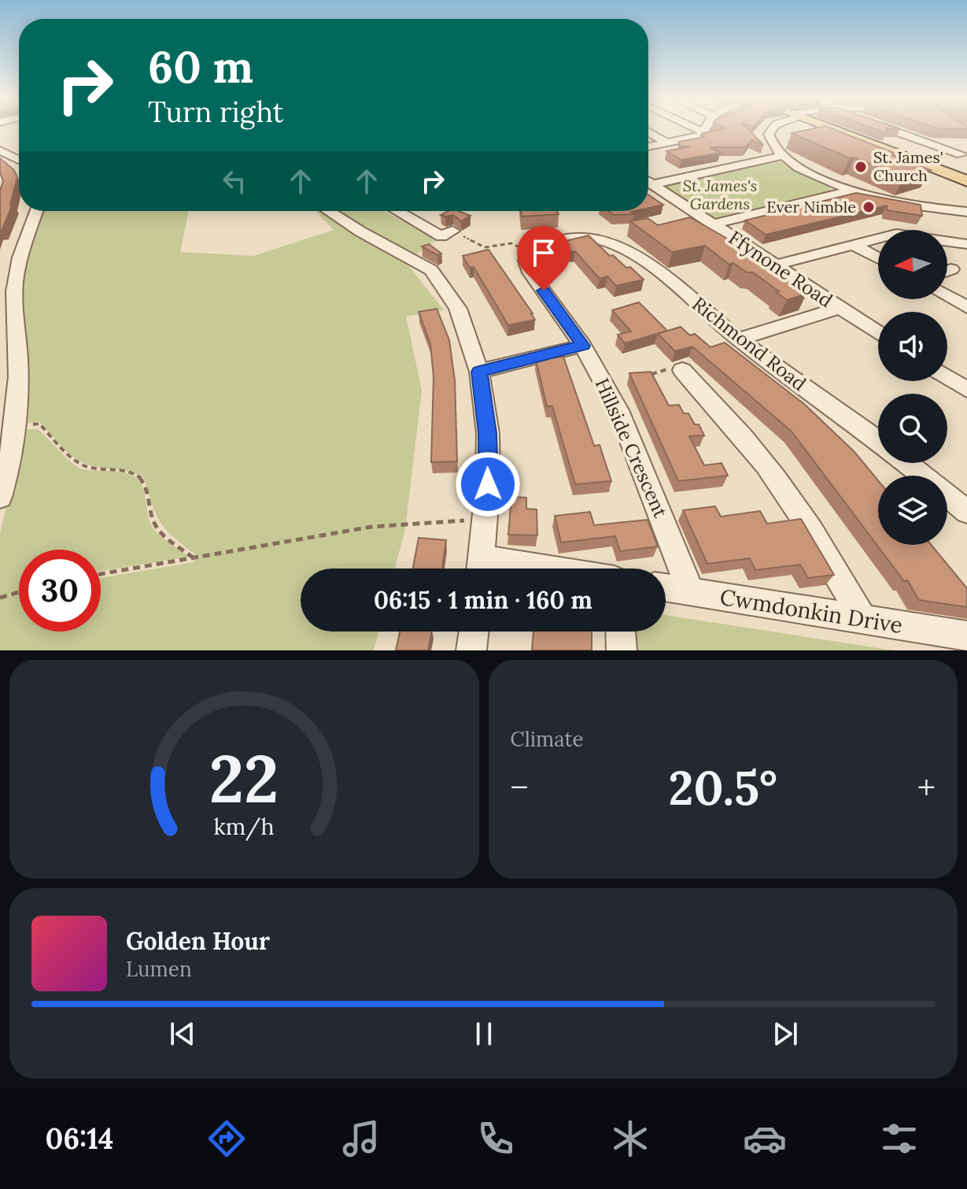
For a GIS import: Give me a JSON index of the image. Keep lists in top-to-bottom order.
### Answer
{
  "streets": {
    "street": [
      "Ffynone Road",
      "Richmond Road",
      "Hillside Crescent",
      "Cwmdonkin Drive"
    ]
  },
  "crossings": [
    ["Richmond Road", "Hillside Crescent"],
    ["Hillside Crescent", "Cwmdonkin Drive"]
  ],
  "parks": ["St. James's Gardens"],
  "places": ["St. James' Church", "Ever Nimble"],
  "north": "left",
  "page": {
    "turn": ["60 m", "Turn right"],
    "limit": "30",
    "trip": "06:15 · 1 min · 160 m",
    "tile": "Climate",
    "heat": ["−", "20.5°", "+"],
    "song": ["Golden Hour", "Lumen"],
    "tabs": "06:14",
    "gauge": ["22", "km/h"]
  }
}
